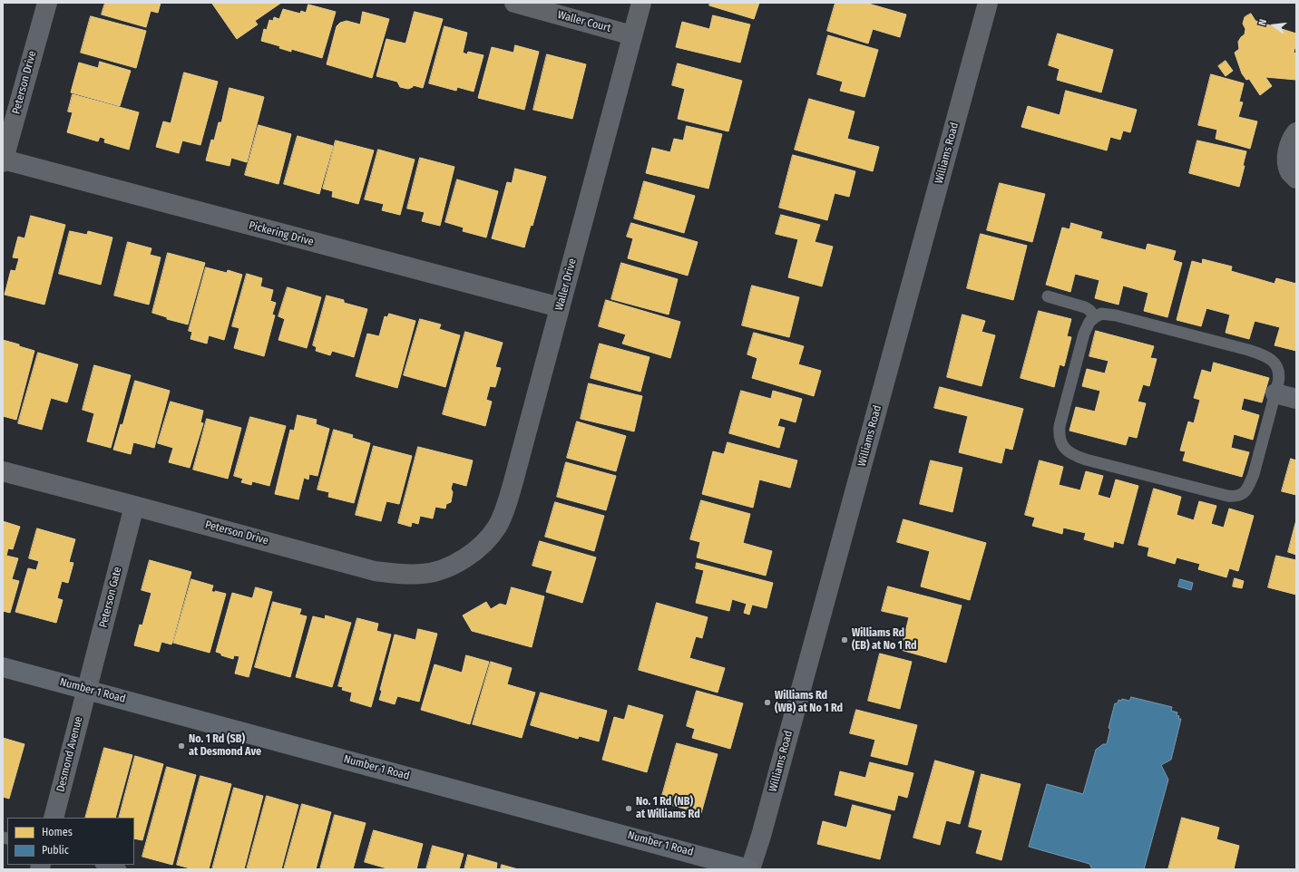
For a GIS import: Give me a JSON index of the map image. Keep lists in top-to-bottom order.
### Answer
{
  "streets": {
    "main road": ["Number 1 Road"],
    "street": [
      "Waller Court",
      "Peterson Drive",
      "Williams Road",
      "Pickering Drive",
      "Waller Drive",
      "Peterson Gate",
      "Desmond Avenue"
    ]
  },
  "crossings": [
    ["Waller Court", "Waller Drive"],
    ["Peterson Drive", "Pickering Drive"],
    ["Peterson Drive", "Waller Drive"],
    ["Peterson Drive", "Peterson Gate"],
    ["Williams Road", "Number 1 Road"],
    ["Pickering Drive", "Waller Drive"],
    ["Peterson Gate", "Number 1 Road"],
    ["Peterson Gate", "Desmond Avenue"],
    ["Number 1 Road", "Desmond Avenue"]
  ],
  "places": [
    "Williams Rd (EB) at No 1 Rd",
    "Williams Rd (WB) at No 1 Rd",
    "No. 1 Rd (SB) at Desmond Ave",
    "No. 1 Rd (NB) at Williams Rd"
  ],
  "legend": ["Homes", "Public"],
  "north": "left"
}
